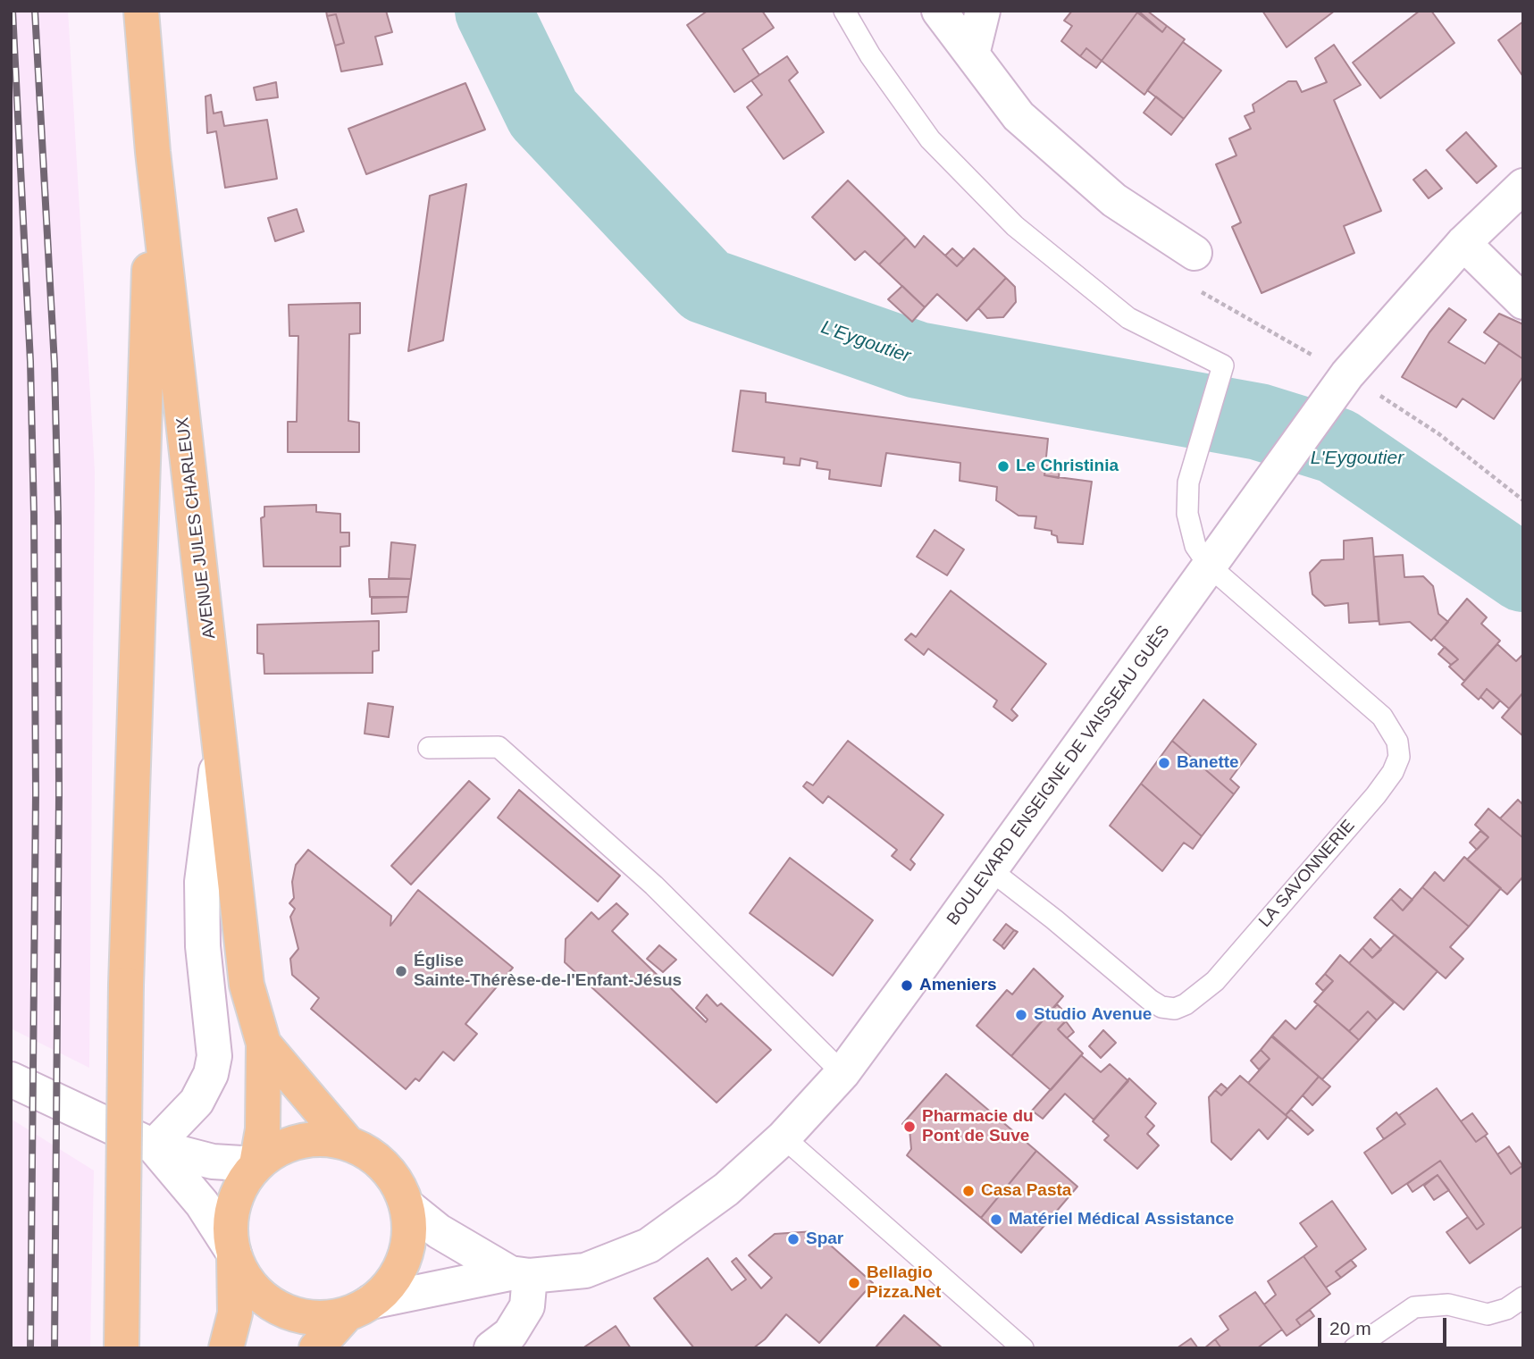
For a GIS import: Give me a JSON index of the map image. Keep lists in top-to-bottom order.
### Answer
{
  "streets": {
    "main road": ["AVENUE JULES CHARLEUX", "BOULEVARD ENSEIGNE DE VAISSEAU GUÈS"],
    "lane": ["LA SAVONNERIE"]
  },
  "crossings": [
    ["AVENUE JULES CHARLEUX", "BOULEVARD ENSEIGNE DE VAISSEAU GUÈS"],
    ["BOULEVARD ENSEIGNE DE VAISSEAU GUÈS", "LA SAVONNERIE"]
  ],
  "water": ["L'Eygoutier"],
  "places": [
    "Le Christinia",
    "Banette",
    "Église Sainte-Thérèse-de-l'Enfant-Jésus",
    "Ameniers",
    "Studio Avenue",
    "Pharmacie du Pont de Suve",
    "Casa Pasta",
    "Matériel Médical Assistance",
    "Spar",
    "Bellagio Pizza.Net"
  ],
  "scale_bar": "20 m"
}
